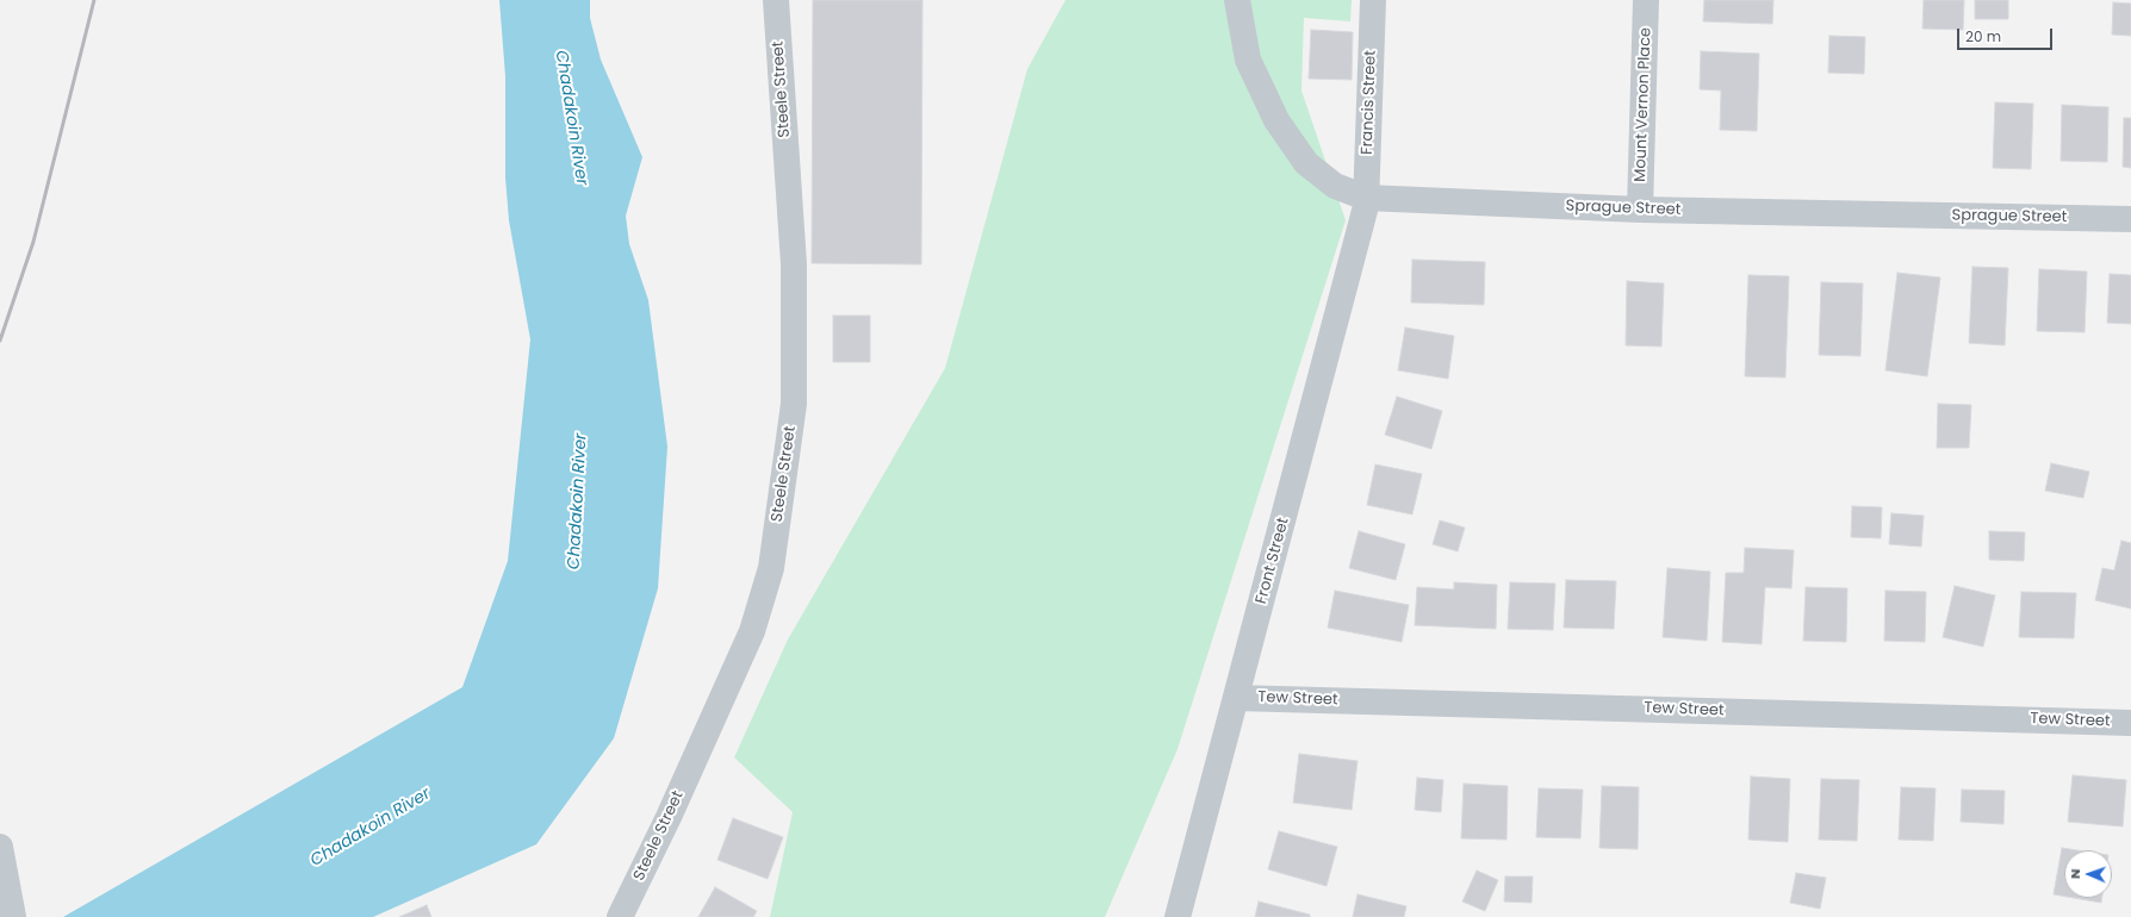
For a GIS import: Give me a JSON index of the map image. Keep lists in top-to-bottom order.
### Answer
{
  "streets": {
    "street": [
      "Steele Street",
      "Francis Street",
      "Mount Vernon Place",
      "Sprague Street",
      "Front Street",
      "Tew Street"
    ]
  },
  "crossings": [
    ["Francis Street", "Sprague Street"],
    ["Francis Street", "Front Street"],
    ["Mount Vernon Place", "Sprague Street"],
    ["Sprague Street", "Front Street"],
    ["Front Street", "Tew Street"]
  ],
  "water": ["Chadakoin River"],
  "scale_bar": "20 m",
  "north": "left"
}
